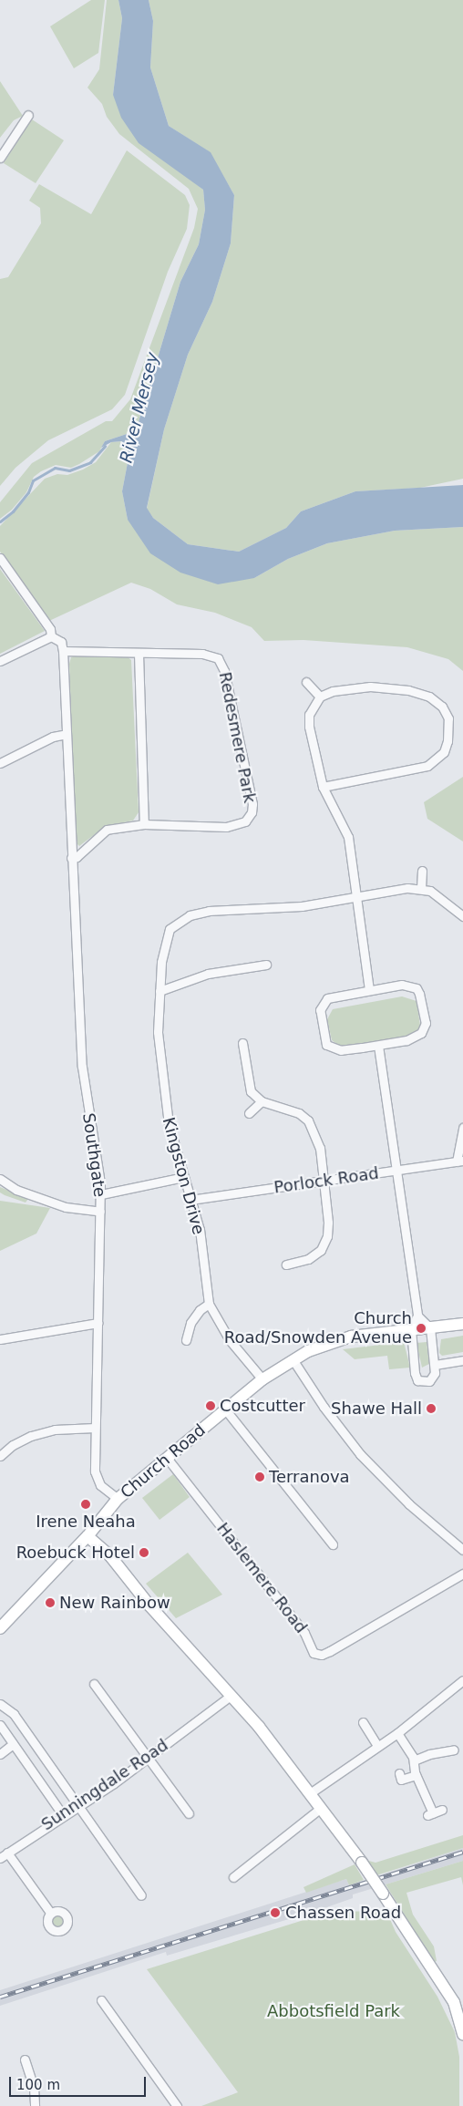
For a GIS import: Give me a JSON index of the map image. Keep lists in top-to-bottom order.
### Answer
{
  "streets": {
    "street": [
      "Redesmere Park",
      "Southgate",
      "Kingston Drive",
      "Porlock Road",
      "Church Road",
      "Haslemere Road",
      "Sunningdale Road"
    ]
  },
  "crossings": [
    ["Redesmere Park", "Southgate"],
    ["Southgate", "Church Road"],
    ["Kingston Drive", "Porlock Road"],
    ["Kingston Drive", "Church Road"],
    ["Church Road", "Haslemere Road"]
  ],
  "water": ["River Mersey"],
  "parks": ["Abbotsfield Park"],
  "places": [
    "Church Road/Snowden Avenue",
    "Costcutter",
    "Shawe Hall",
    "Terranova",
    "Irene Neaha",
    "Roebuck Hotel",
    "New Rainbow",
    "Chassen Road"
  ],
  "scale_bar": "100 m"
}
